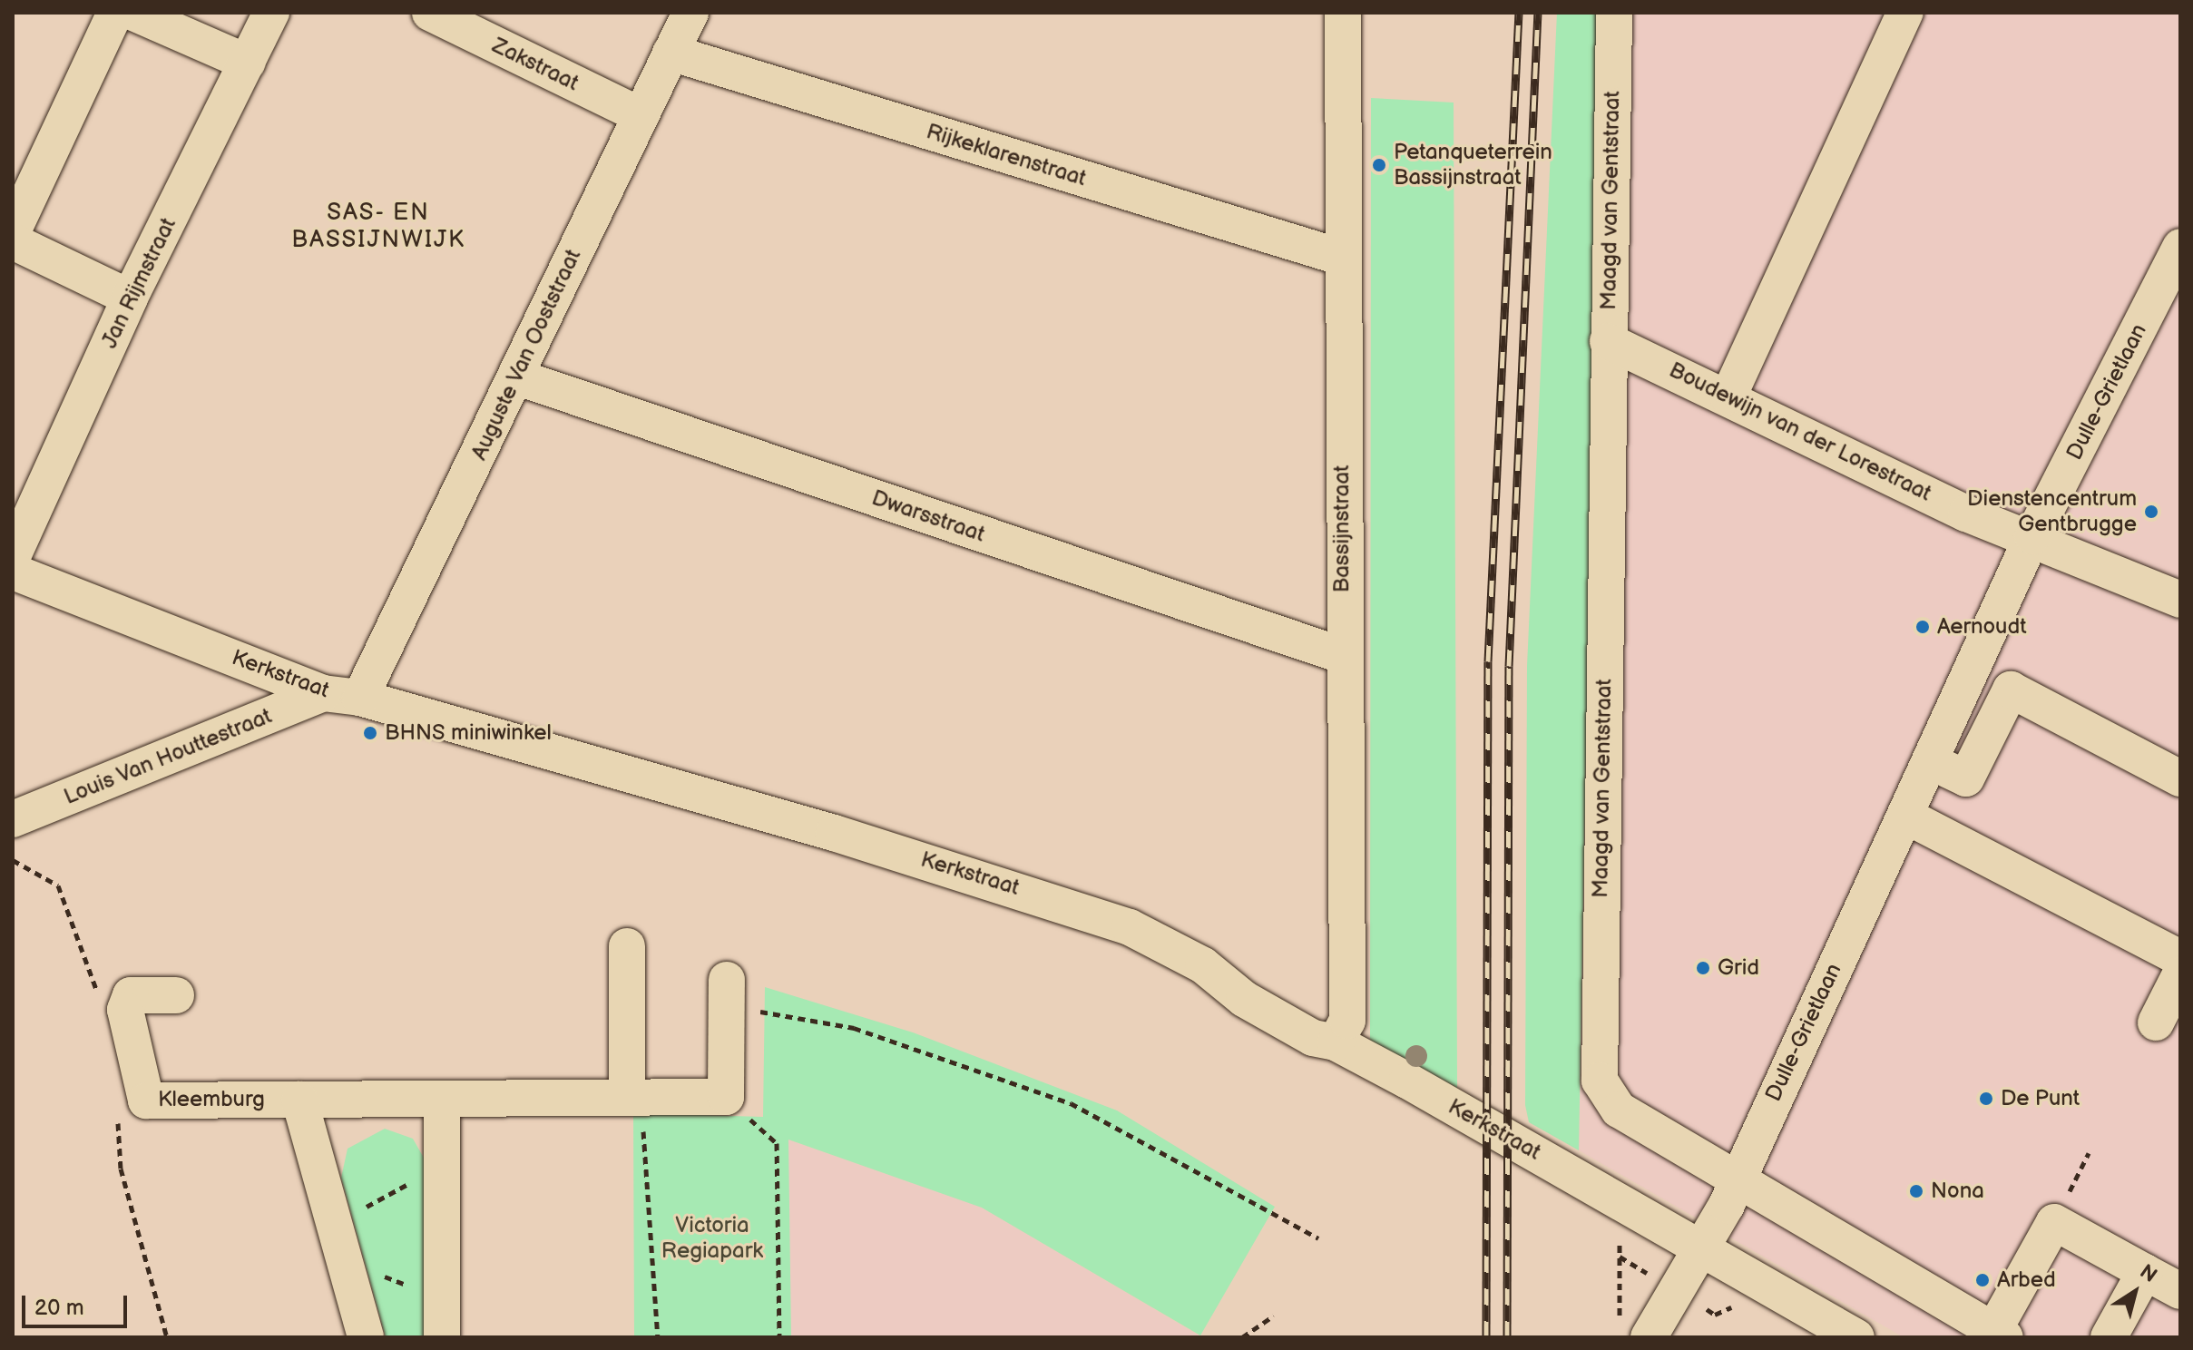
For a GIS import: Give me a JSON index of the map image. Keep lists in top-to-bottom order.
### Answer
{
  "streets": {
    "street": [
      "Zakstraat",
      "Rijkeklarenstraat",
      "Maagd van Gentstraat",
      "Jan Rijmstraat",
      "Auguste Van Ooststraat",
      "Dulle-Grietlaan",
      "Boudewijn van der Lorestraat",
      "Dwarsstraat",
      "Bassijnstraat",
      "Kerkstraat",
      "Louis Van Houttestraat",
      "Kleemburg"
    ]
  },
  "crossings": [
    ["Zakstraat", "Auguste Van Ooststraat"],
    ["Rijkeklarenstraat", "Auguste Van Ooststraat"],
    ["Rijkeklarenstraat", "Bassijnstraat"],
    ["Maagd van Gentstraat", "Dulle-Grietlaan"],
    ["Maagd van Gentstraat", "Boudewijn van der Lorestraat"],
    ["Auguste Van Ooststraat", "Dwarsstraat"],
    ["Auguste Van Ooststraat", "Kerkstraat"],
    ["Dulle-Grietlaan", "Boudewijn van der Lorestraat"],
    ["Dulle-Grietlaan", "Kerkstraat"],
    ["Dwarsstraat", "Bassijnstraat"],
    ["Bassijnstraat", "Kerkstraat"],
    ["Kerkstraat", "Louis Van Houttestraat"]
  ],
  "districts": ["SAS- EN BASSIJNWIJK"],
  "parks": ["Victoria Regiapark"],
  "places": [
    "Petanqueterrein Bassijnstraat",
    "Dienstencentrum Gentbrugge",
    "Aernoudt",
    "BHNS miniwinkel",
    "Grid",
    "De Punt",
    "Nona",
    "Arbed"
  ],
  "scale_bar": "20 m",
  "north": "top right"
}
